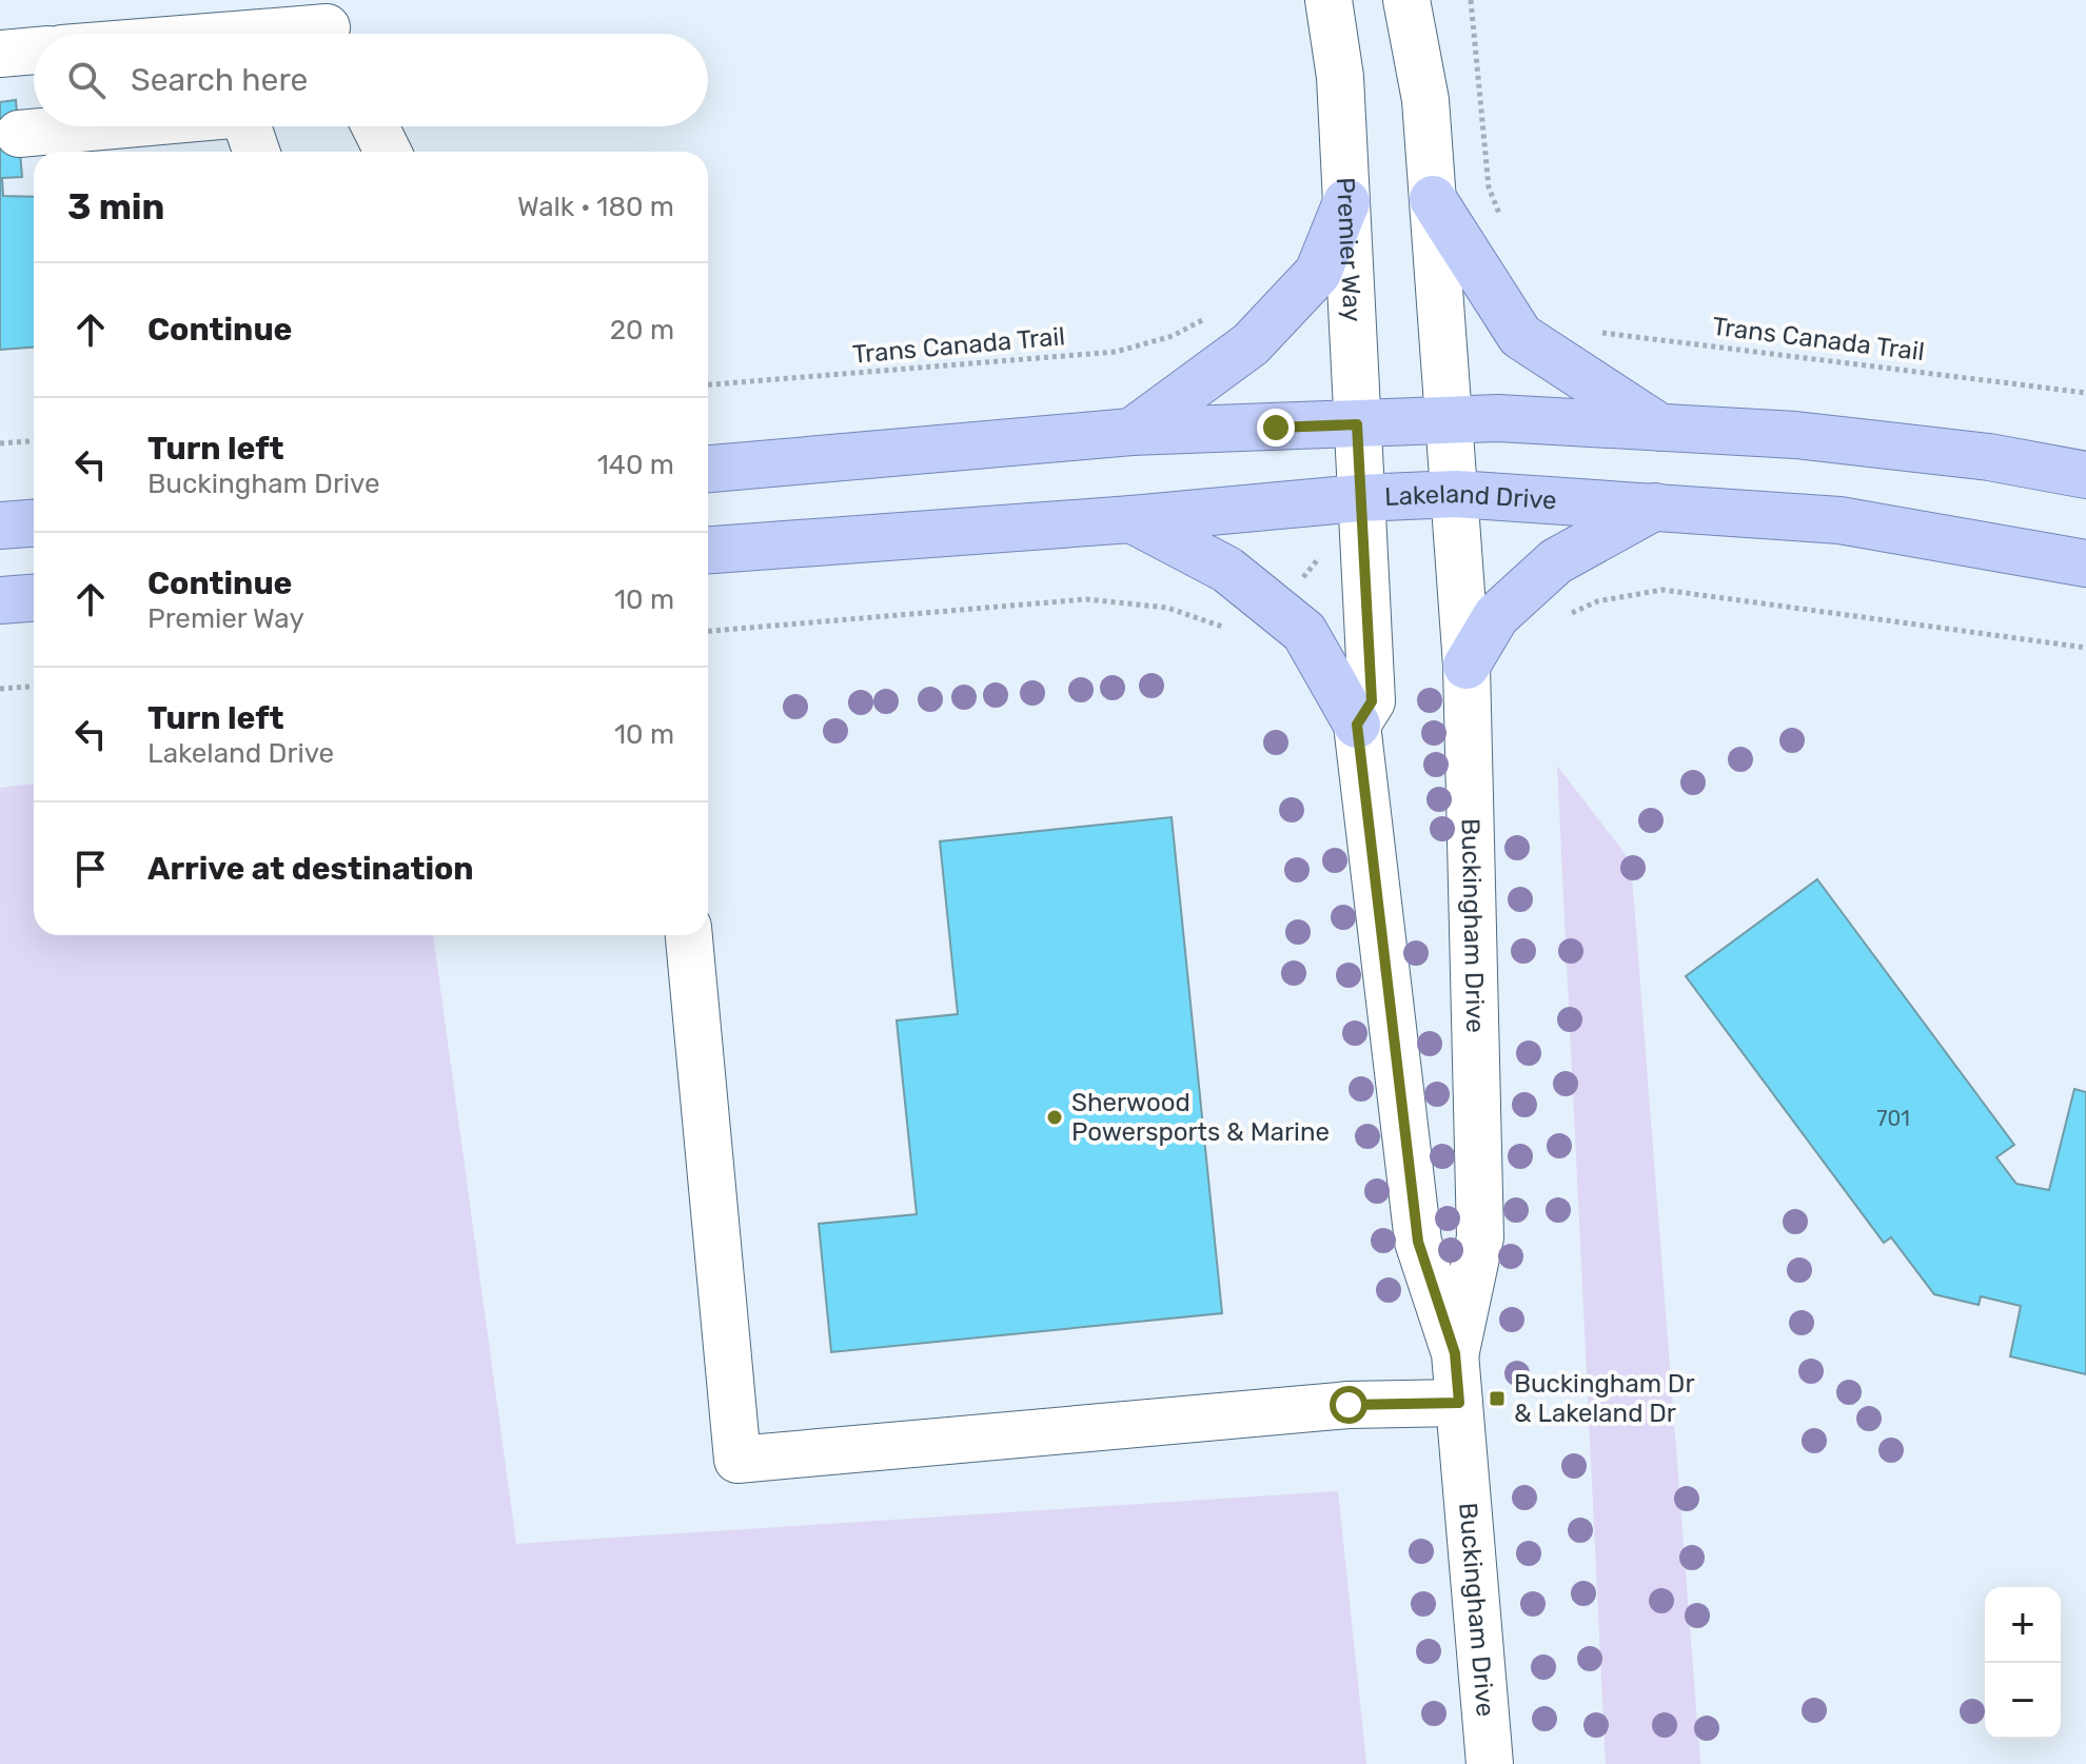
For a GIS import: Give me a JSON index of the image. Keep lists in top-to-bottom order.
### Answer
{
  "streets": {
    "main road": ["Lakeland Drive"],
    "street": ["Premier Way", "Buckingham Drive"],
    "path": ["Trans Canada Trail"]
  },
  "crossings": [
    ["Premier Way", "Lakeland Drive"],
    ["Premier Way", "Buckingham Drive"],
    ["Lakeland Drive", "Buckingham Drive"]
  ],
  "places": {
    "other": ["Sherwood Powersports & Marine"],
    "transit": ["Buckingham Dr & Lakeland Dr"]
  },
  "house_numbers": ["701"],
  "page": {
    "search": "Search here",
    "heading": ["3 min", "Walk · 180 m"],
    "list": [
      ["Continue", "20 m"],
      ["Turn left", "Buckingham Drive", "140 m"],
      ["Continue", "Premier Way", "10 m"],
      ["Turn left", "Lakeland Drive", "10 m"],
      "Arrive at destination"
    ],
    "map_buttons": ["+", "−"]
  }
}
